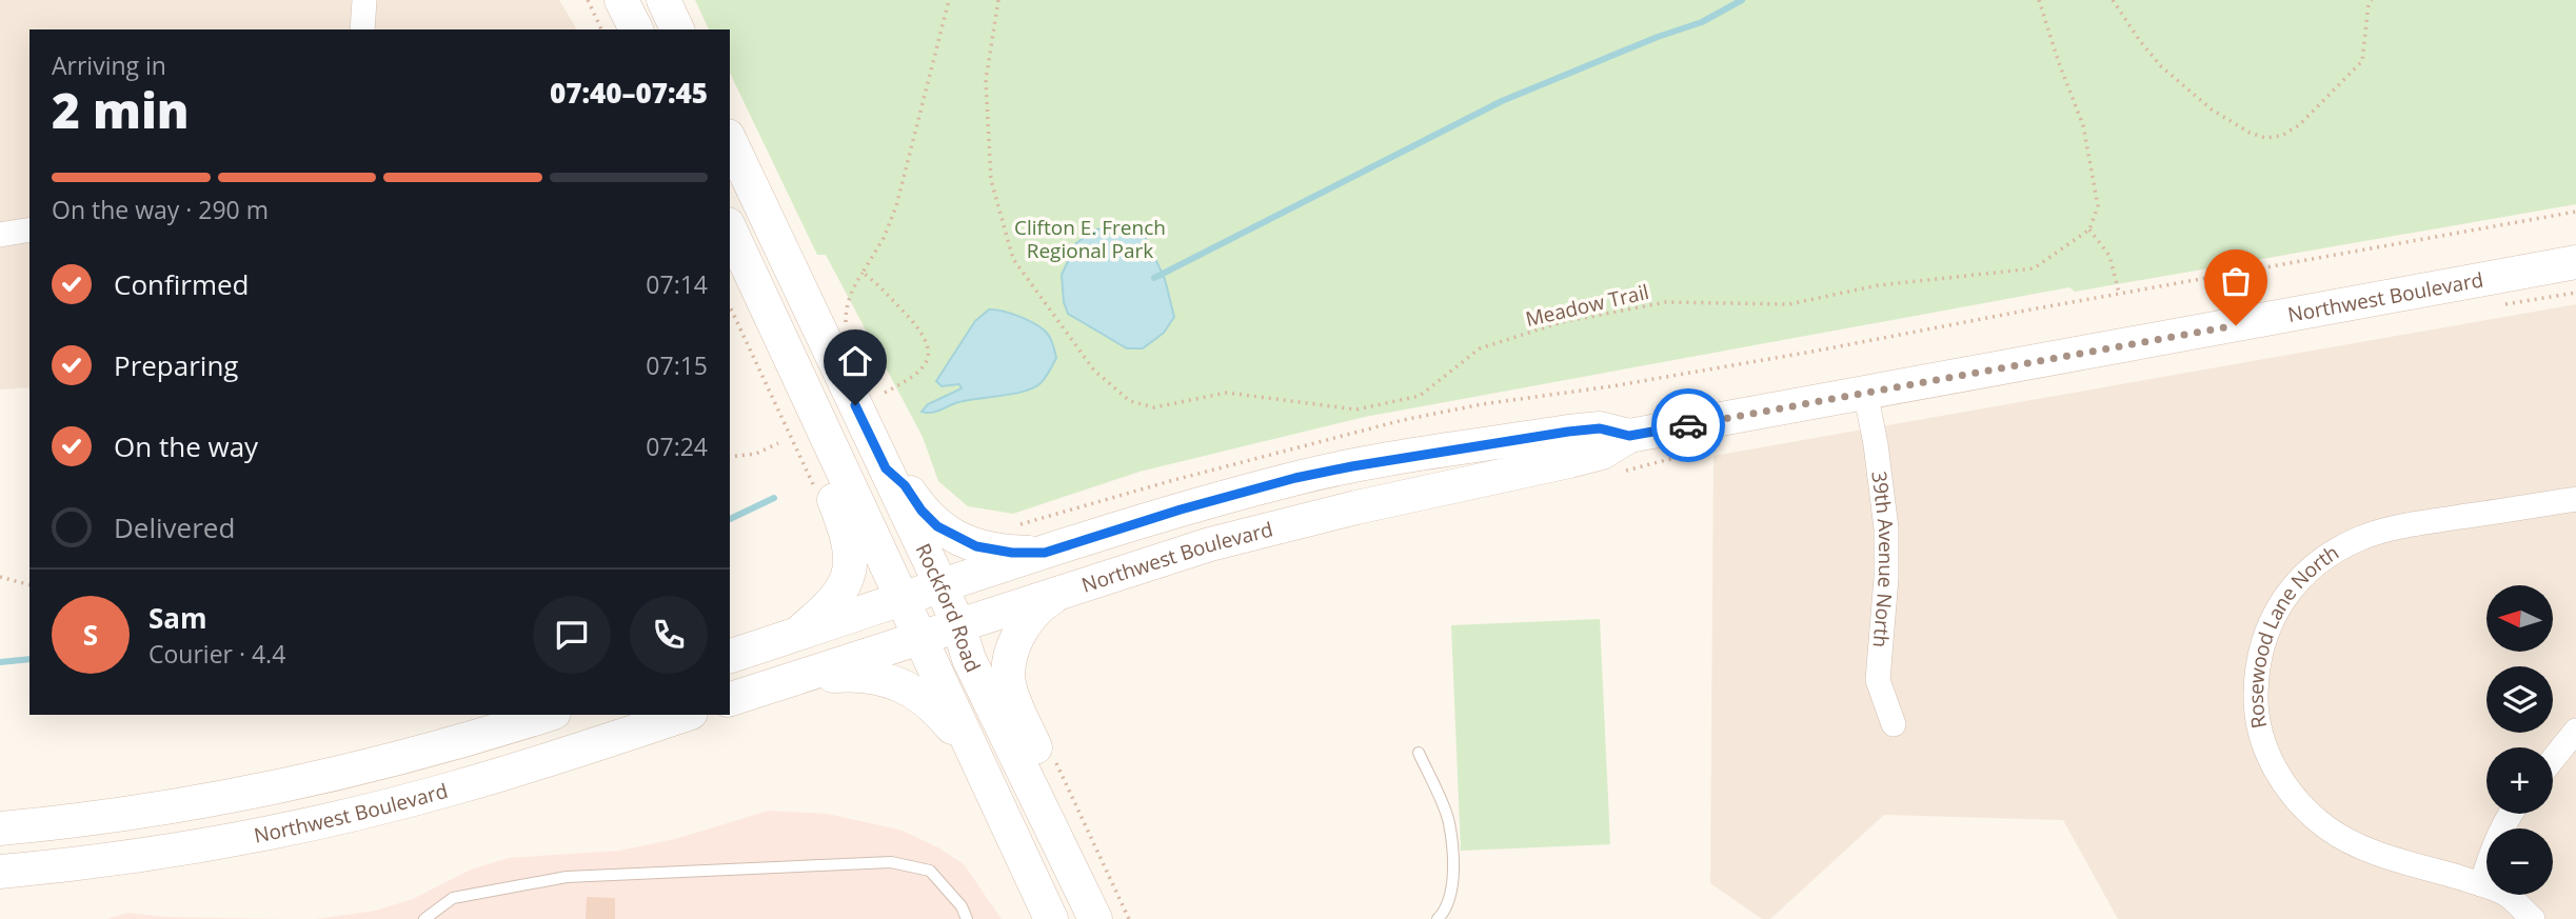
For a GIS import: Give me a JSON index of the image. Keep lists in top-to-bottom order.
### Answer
{
  "streets": {
    "main road": ["Northwest Boulevard", "Rockford Road"],
    "street": ["39th Avenue North", "Rosewood Lane North"],
    "path": ["Meadow Trail"]
  },
  "crossings": [
    ["Northwest Boulevard", "39th Avenue North"],
    ["Northwest Boulevard", "Rockford Road"]
  ],
  "parks": ["Clifton E. French Regional Park"],
  "north": "left",
  "page": {
    "heading": ["2 min", "Arriving in", "07:40–07:45"],
    "panel": ["Sam", "Courier · 4.4"],
    "bar": "On the way · 290 m",
    "list": [
      ["Confirmed", "07:14"],
      ["Preparing", "07:15"],
      ["On the way", "07:24"],
      "Delivered"
    ],
    "map_buttons": ["+", "−"],
    "round": "S"
  }
}
